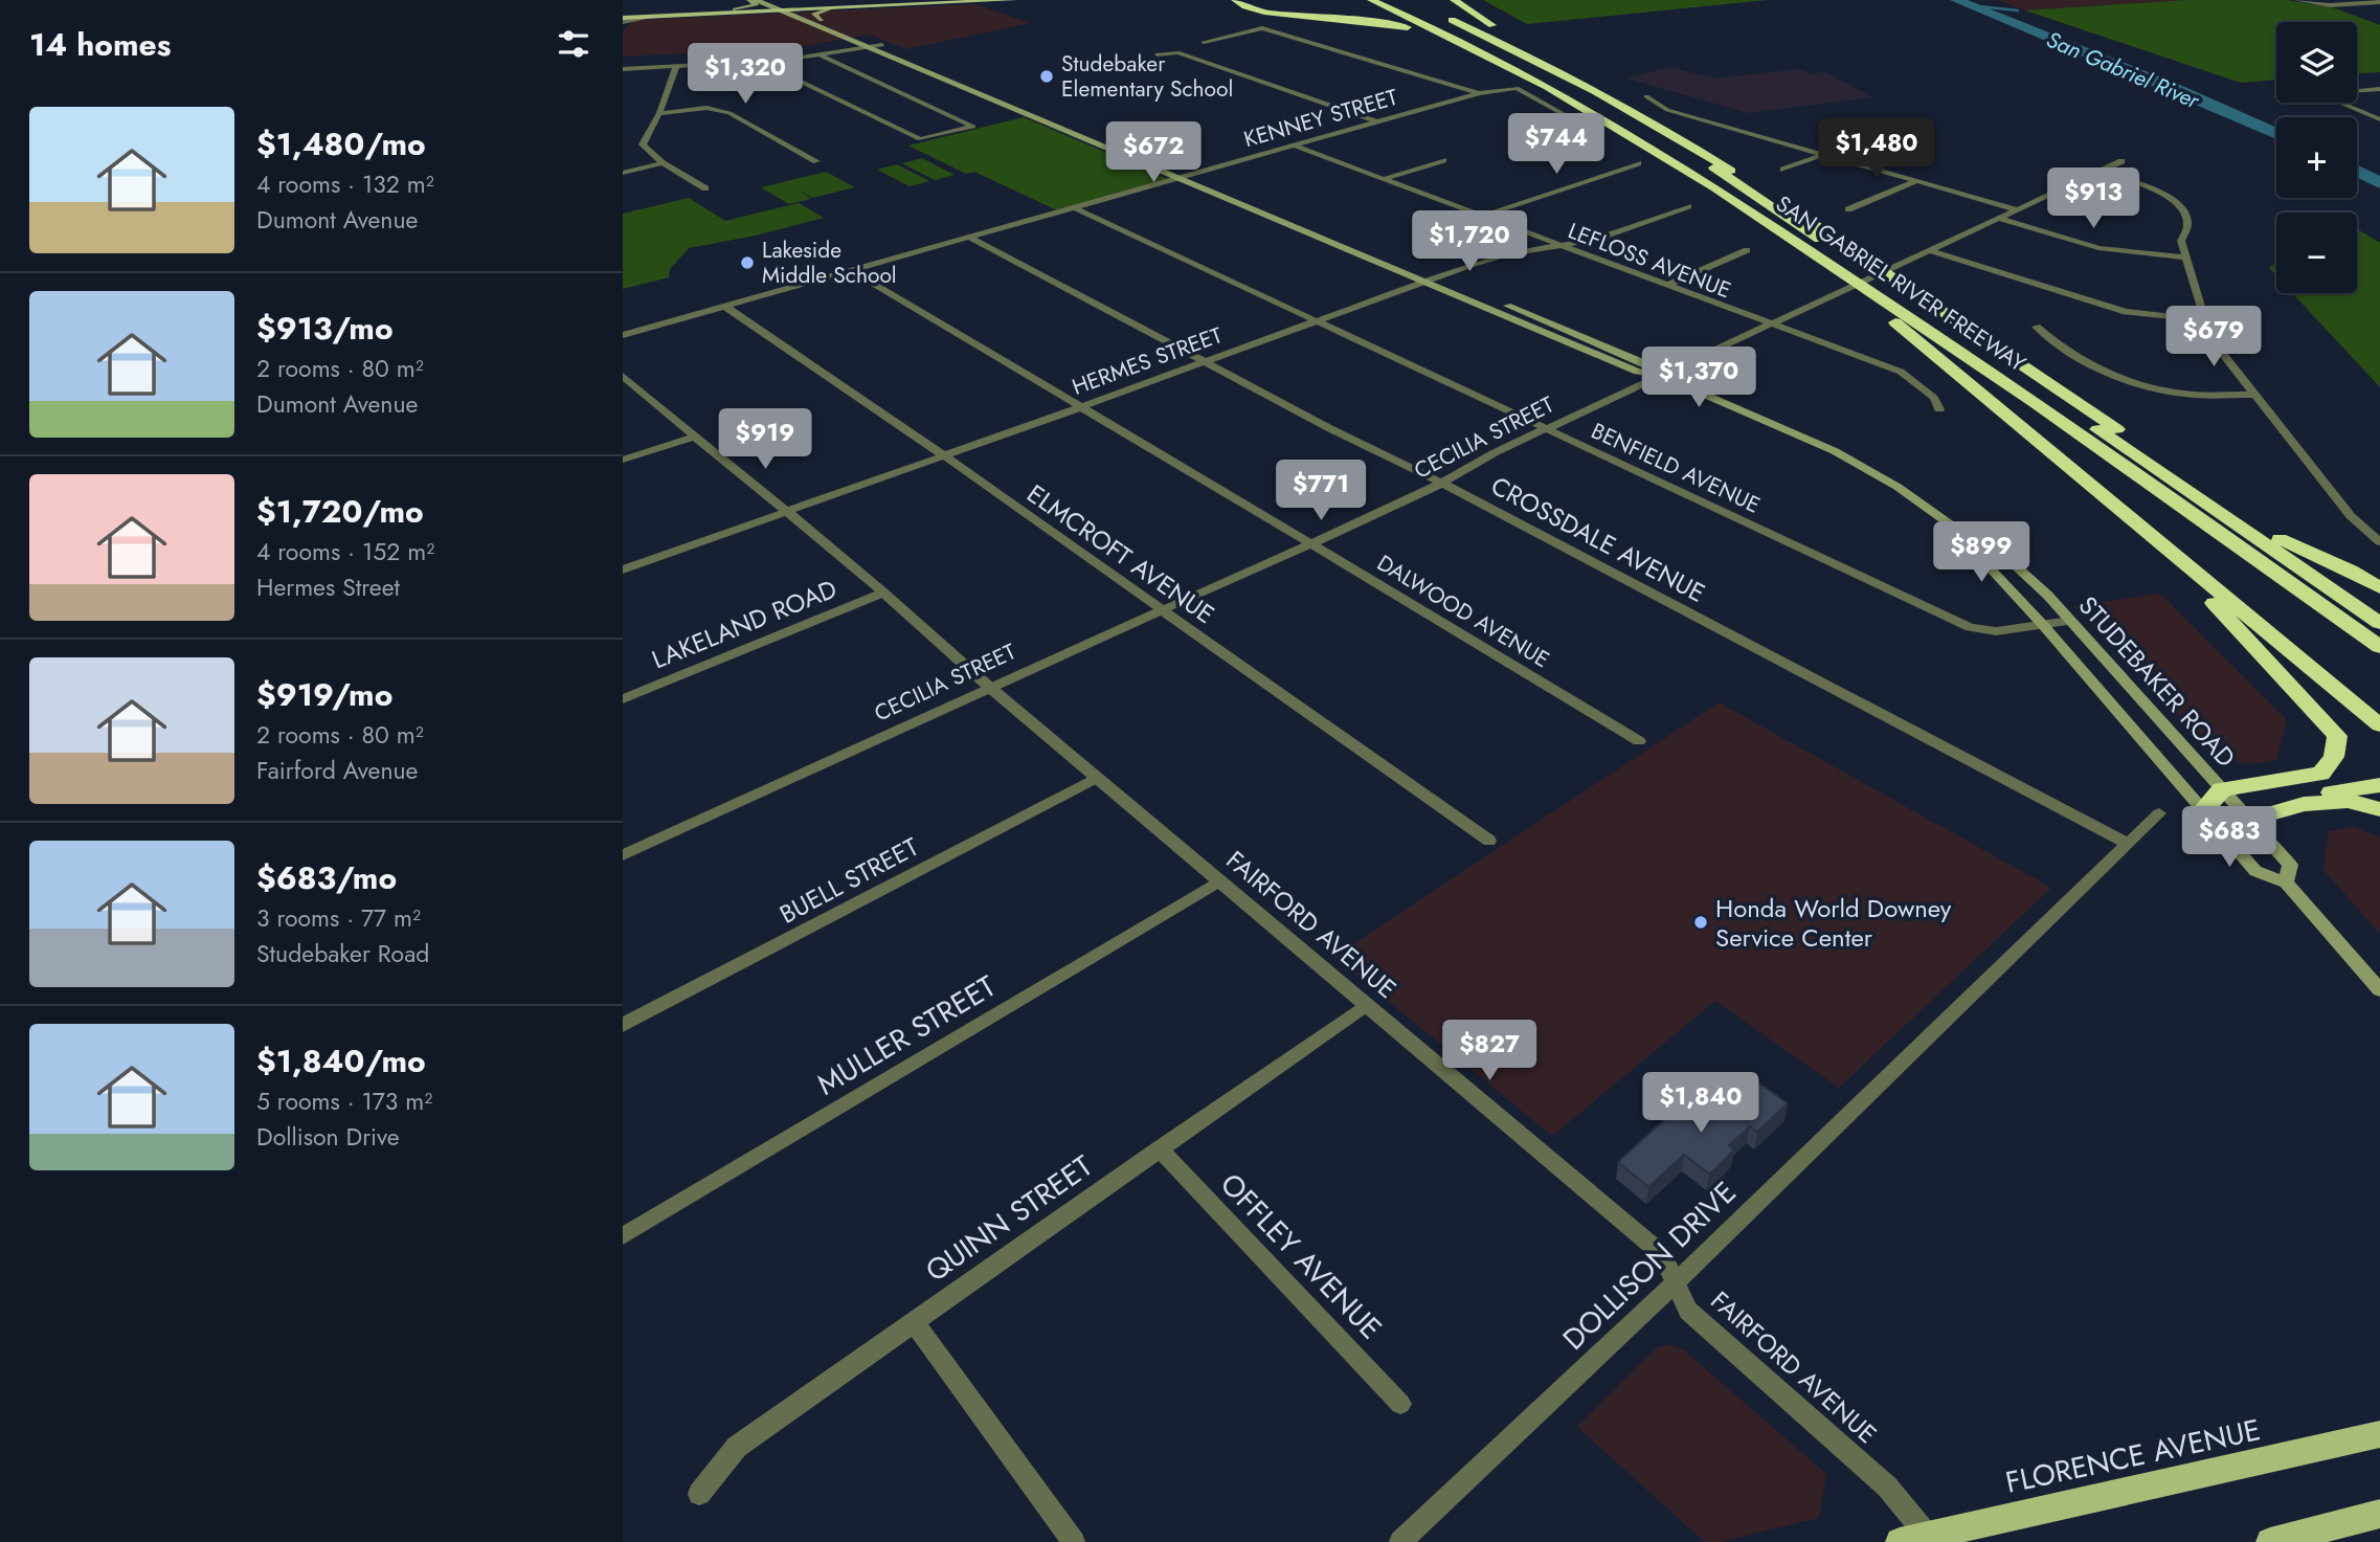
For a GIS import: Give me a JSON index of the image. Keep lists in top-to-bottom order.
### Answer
{
  "streets": {
    "highway": ["SAN GABRIEL RIVER FREEWAY"],
    "main road": ["STUDEBAKER ROAD", "FLORENCE AVENUE"],
    "street": [
      "KENNEY STREET",
      "LEFLOSS AVENUE",
      "HERMES STREET",
      "CECILIA STREET",
      "BENFIELD AVENUE",
      "CROSSDALE AVENUE",
      "ELMCROFT AVENUE",
      "DALWOOD AVENUE",
      "LAKELAND ROAD",
      "BUELL STREET",
      "FAIRFORD AVENUE",
      "MULLER STREET",
      "QUINN STREET",
      "OFFLEY AVENUE",
      "DOLLISON DRIVE"
    ]
  },
  "crossings": [
    ["KENNEY STREET", "LEFLOSS AVENUE"],
    ["KENNEY STREET", "BENFIELD AVENUE"],
    ["KENNEY STREET", "CROSSDALE AVENUE"],
    ["KENNEY STREET", "ELMCROFT AVENUE"],
    ["KENNEY STREET", "DALWOOD AVENUE"],
    ["KENNEY STREET", "STUDEBAKER ROAD"],
    ["LEFLOSS AVENUE", "HERMES STREET"],
    ["LEFLOSS AVENUE", "CECILIA STREET"],
    ["HERMES STREET", "BENFIELD AVENUE"],
    ["HERMES STREET", "CROSSDALE AVENUE"],
    ["HERMES STREET", "ELMCROFT AVENUE"],
    ["HERMES STREET", "DALWOOD AVENUE"],
    ["HERMES STREET", "STUDEBAKER ROAD"],
    ["HERMES STREET", "FAIRFORD AVENUE"],
    ["CECILIA STREET", "BENFIELD AVENUE"],
    ["CECILIA STREET", "CROSSDALE AVENUE"],
    ["CECILIA STREET", "ELMCROFT AVENUE"],
    ["CECILIA STREET", "DALWOOD AVENUE"],
    ["CECILIA STREET", "STUDEBAKER ROAD"],
    ["CECILIA STREET", "FAIRFORD AVENUE"],
    ["BENFIELD AVENUE", "STUDEBAKER ROAD"],
    ["CROSSDALE AVENUE", "DOLLISON DRIVE"],
    ["LAKELAND ROAD", "FAIRFORD AVENUE"],
    ["BUELL STREET", "FAIRFORD AVENUE"],
    ["FAIRFORD AVENUE", "MULLER STREET"],
    ["FAIRFORD AVENUE", "QUINN STREET"],
    ["FAIRFORD AVENUE", "DOLLISON DRIVE"],
    ["FAIRFORD AVENUE", "FLORENCE AVENUE"],
    ["QUINN STREET", "OFFLEY AVENUE"]
  ],
  "water": ["San Gabriel River"],
  "places": ["Studebaker Elementary School", "Lakeside Middle School", "Honda World Downey Service Center"],
  "page": {
    "heading": "14 homes",
    "map_buttons": ["+", "−"],
    "price": [
      "$1,320",
      "$744",
      "$1,480",
      "$672",
      "$913",
      "$1,720",
      "$679",
      "$1,370",
      "$919",
      "$771",
      "$899",
      "$683",
      "$827",
      "$1,840"
    ],
    "list": [
      {
        "name": "$1,480/mo",
        "note": "4 rooms · 132 m² · Dumont Avenue"
      },
      {
        "name": "$913/mo",
        "note": "2 rooms · 80 m² · Dumont Avenue"
      },
      {
        "name": "$1,720/mo",
        "note": "4 rooms · 152 m² · Hermes Street"
      },
      {
        "name": "$919/mo",
        "note": "2 rooms · 80 m² · Fairford Avenue"
      },
      {
        "name": "$683/mo",
        "note": "3 rooms · 77 m² · Studebaker Road"
      },
      {
        "name": "$1,840/mo",
        "note": "5 rooms · 173 m² · Dollison Drive"
      }
    ]
  }
}
